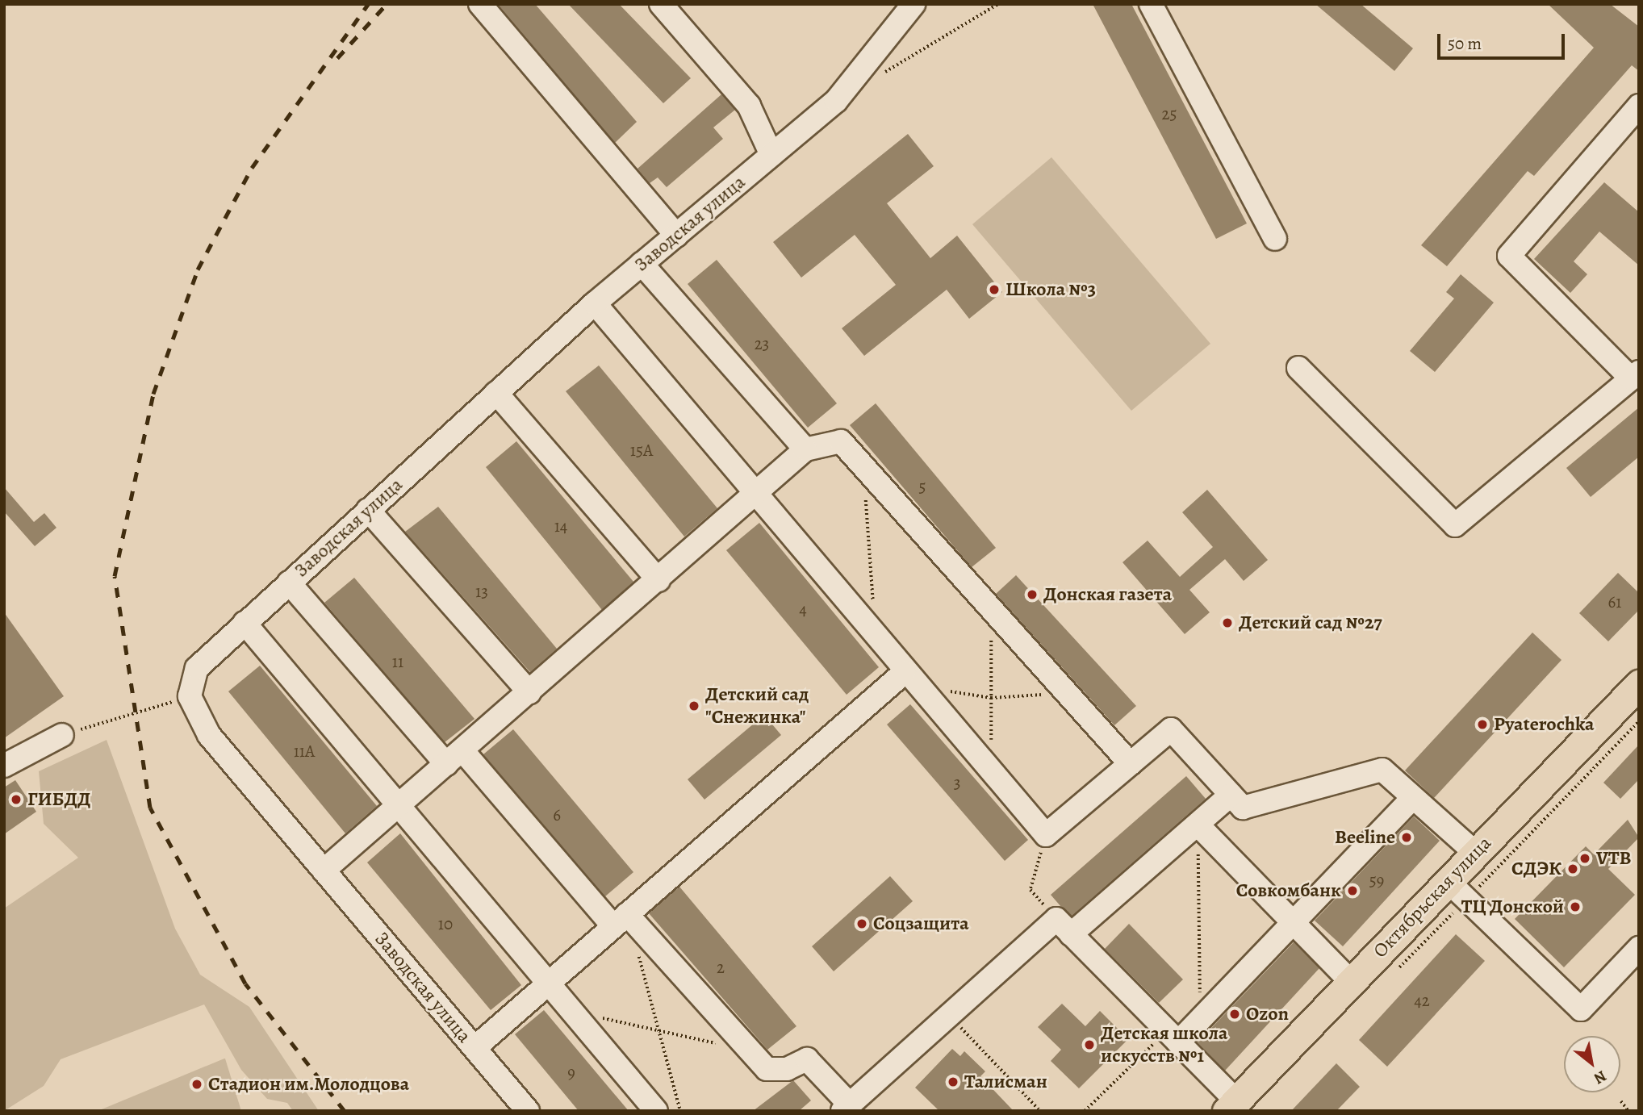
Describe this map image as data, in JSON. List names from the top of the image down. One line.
{"streets":{"main road":["Октябрьская улица"],"street":["Заводская улица"]},"places":["Школа №3","Донская газета","Детский сад №27","Детский сад \"Снежинка\"","Pyaterochka","ГИБДД","Beeline","VTB","СДЭК","Совкомбанк","ТЦ Донской","Соцзащита","Ozon","Детская школа искусств №1","Талисман","Стадион им.Молодцова"],"house_numbers":["25","23","15А","5","14","13","61","4","11","11А","3","6","59","10","2","42","9"],"scale_bar":"50 m","north":"bottom right"}
